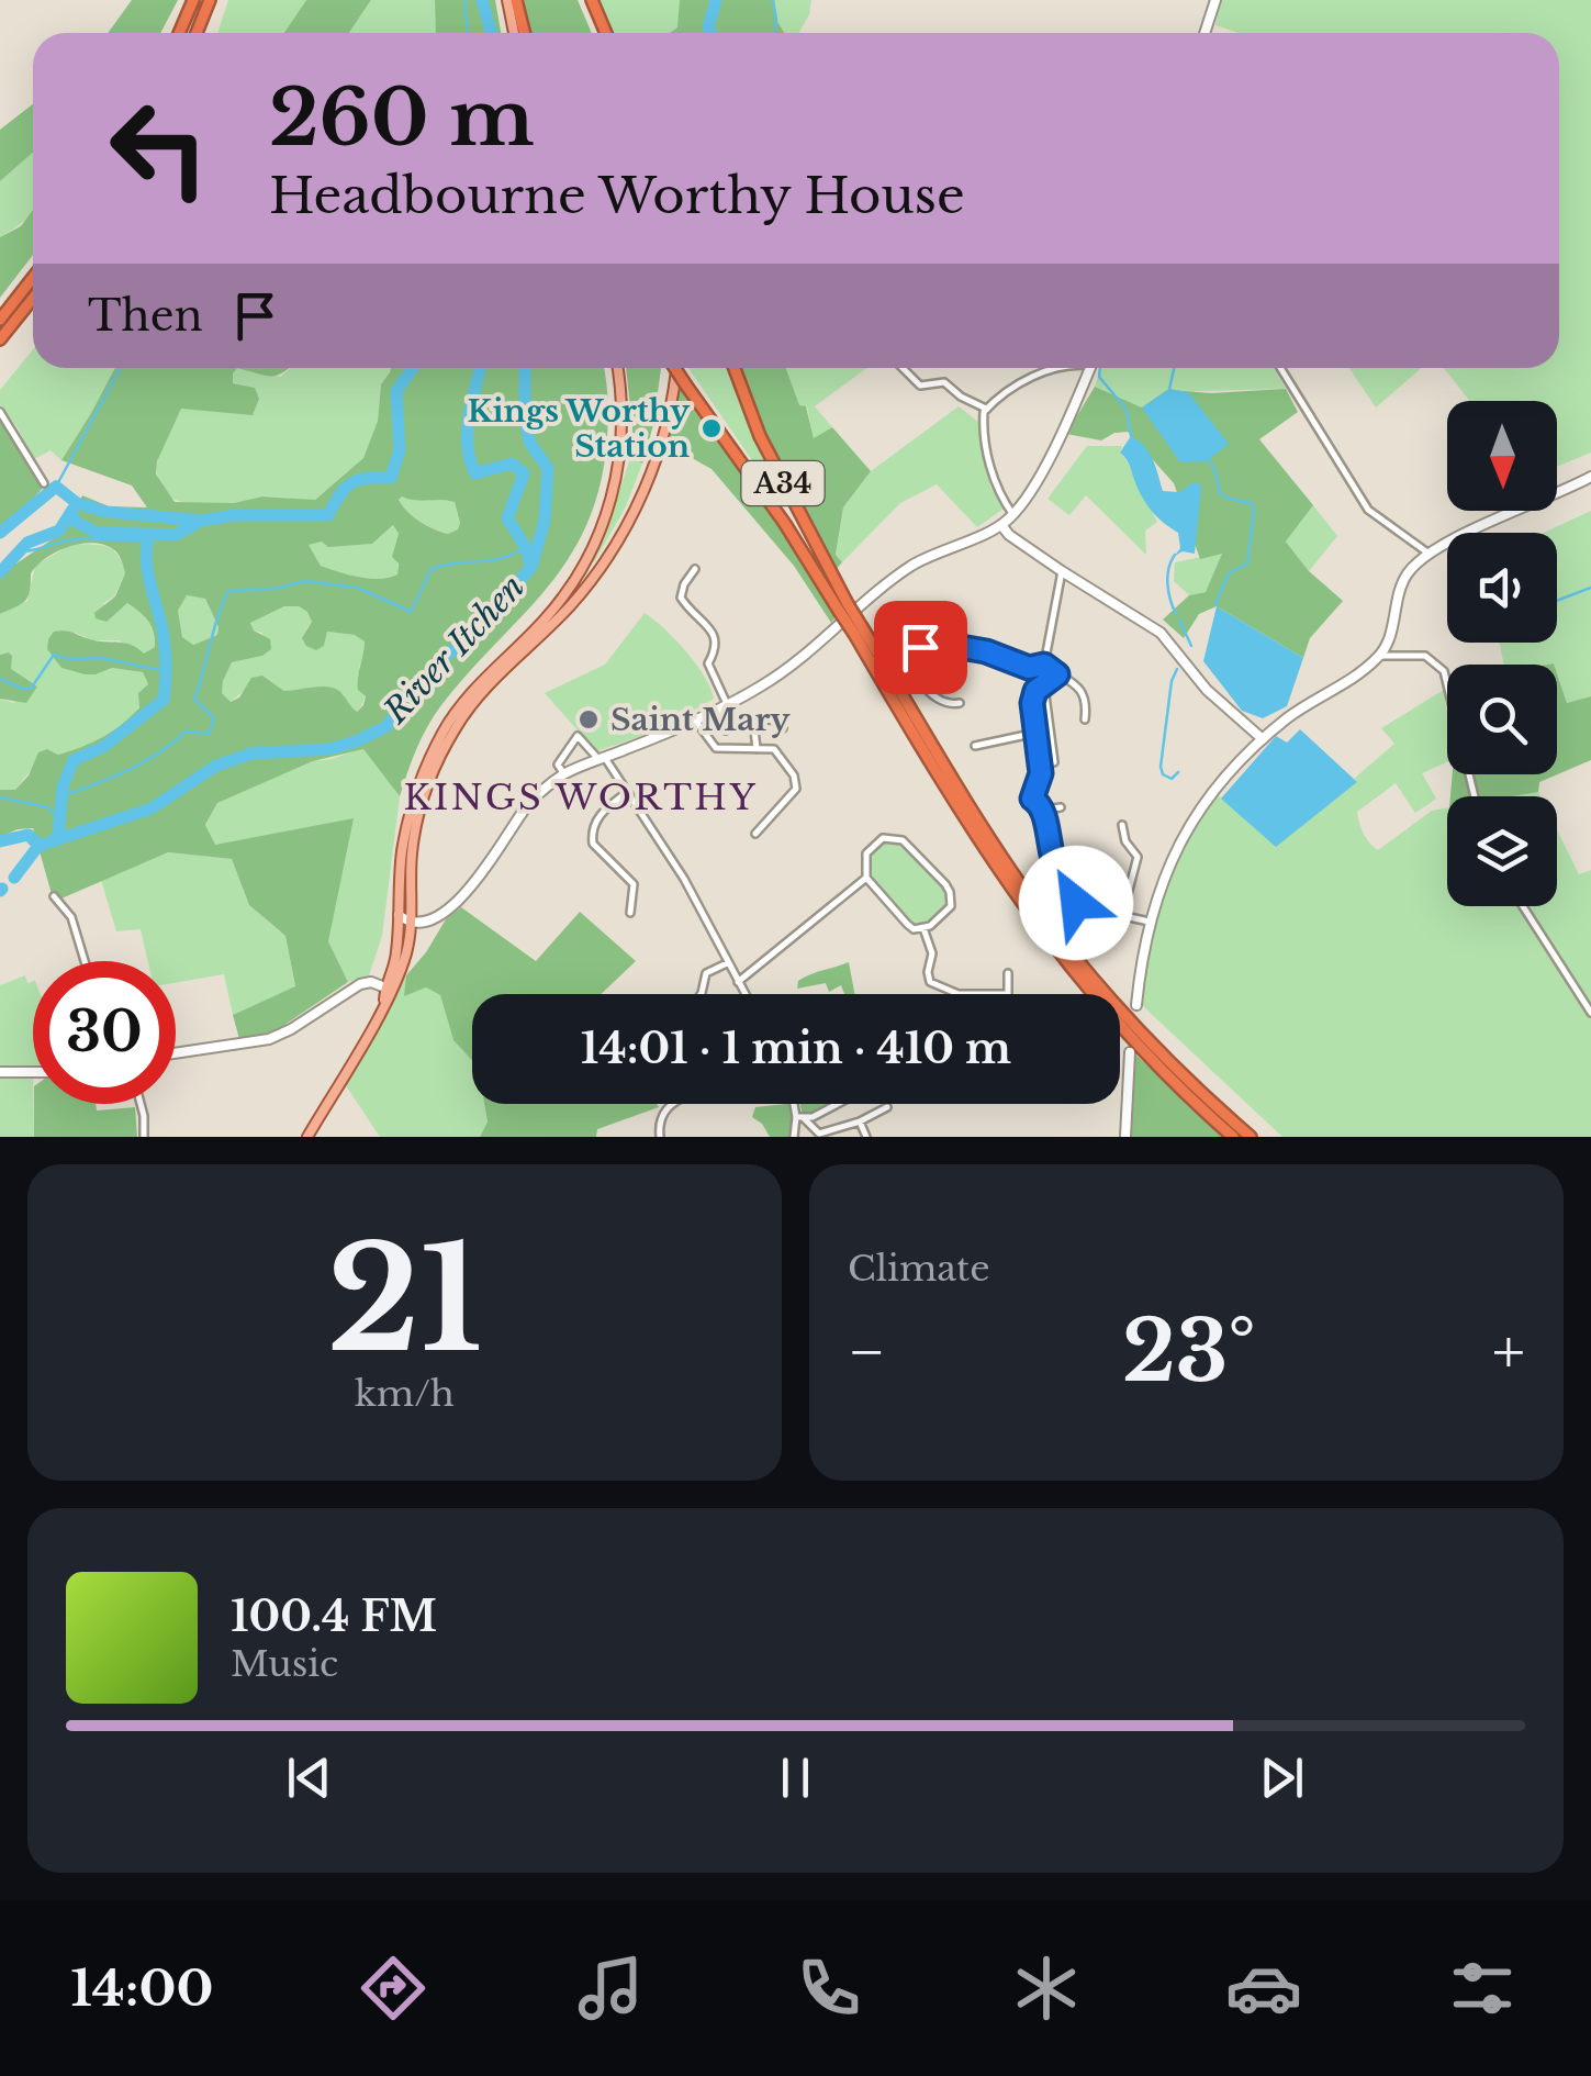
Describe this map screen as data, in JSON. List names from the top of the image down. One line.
{"streets":{"highway":["A34"]},"districts":["KINGS WORTHY"],"water":["River Itchen"],"places":["Kings Worthy Station","Saint Mary"],"north":"bottom","page":{"turn":["260 m","Headbourne Worthy House"],"then":"Then","limit":"30","trip":"14:01 · 1 min · 410 m","tile":[["21","km/h"],"Climate"],"heat":["−","23°","+"],"song":["100.4 FM","Music"],"tabs":"14:00"}}
